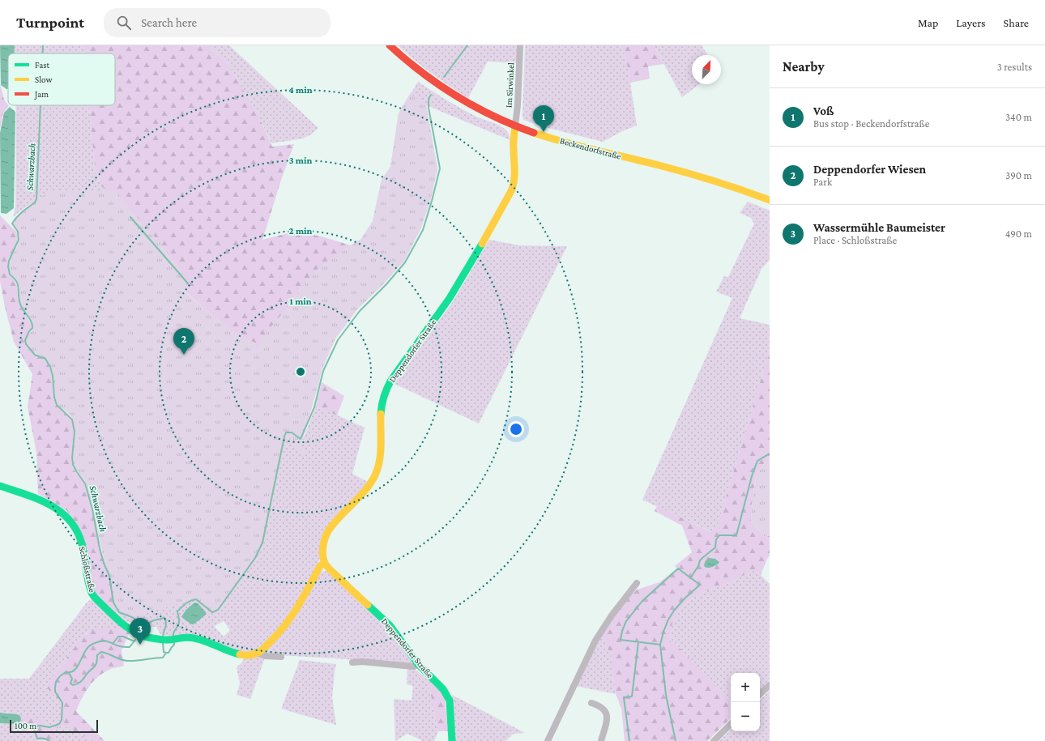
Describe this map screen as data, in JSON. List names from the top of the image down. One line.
{"streets":{"street":["Im Sirwinkel","Beckendorfstraße","Deppendorfer Straße","Schloßstraße"]},"crossings":[["Im Sirwinkel","Beckendorfstraße"],["Im Sirwinkel","Deppendorfer Straße"],["Beckendorfstraße","Deppendorfer Straße"]],"water":["Schwarzbach"],"legend":["Fast","Slow","Jam"],"scale_bar":"100 m","north":"top right","page":{"header":"Turnpoint","search":"Search here","nav":["Map","Layers","Share"],"heading":["Nearby","3 results"],"list":[{"mark":"1","name":"Voß","note":"Bus stop · Beckendorfstraße","value":"340 m"},{"mark":"2","name":"Deppendorfer Wiesen","note":"Park","value":"390 m"},{"mark":"3","name":"Wassermühle Baumeister","note":"Place · Schloßstraße","value":"490 m"}],"pins":["1","2","3"],"map_buttons":["+","−"],"scale":"100 m"},"rings":["4 min","3 min","2 min","1 min"]}
